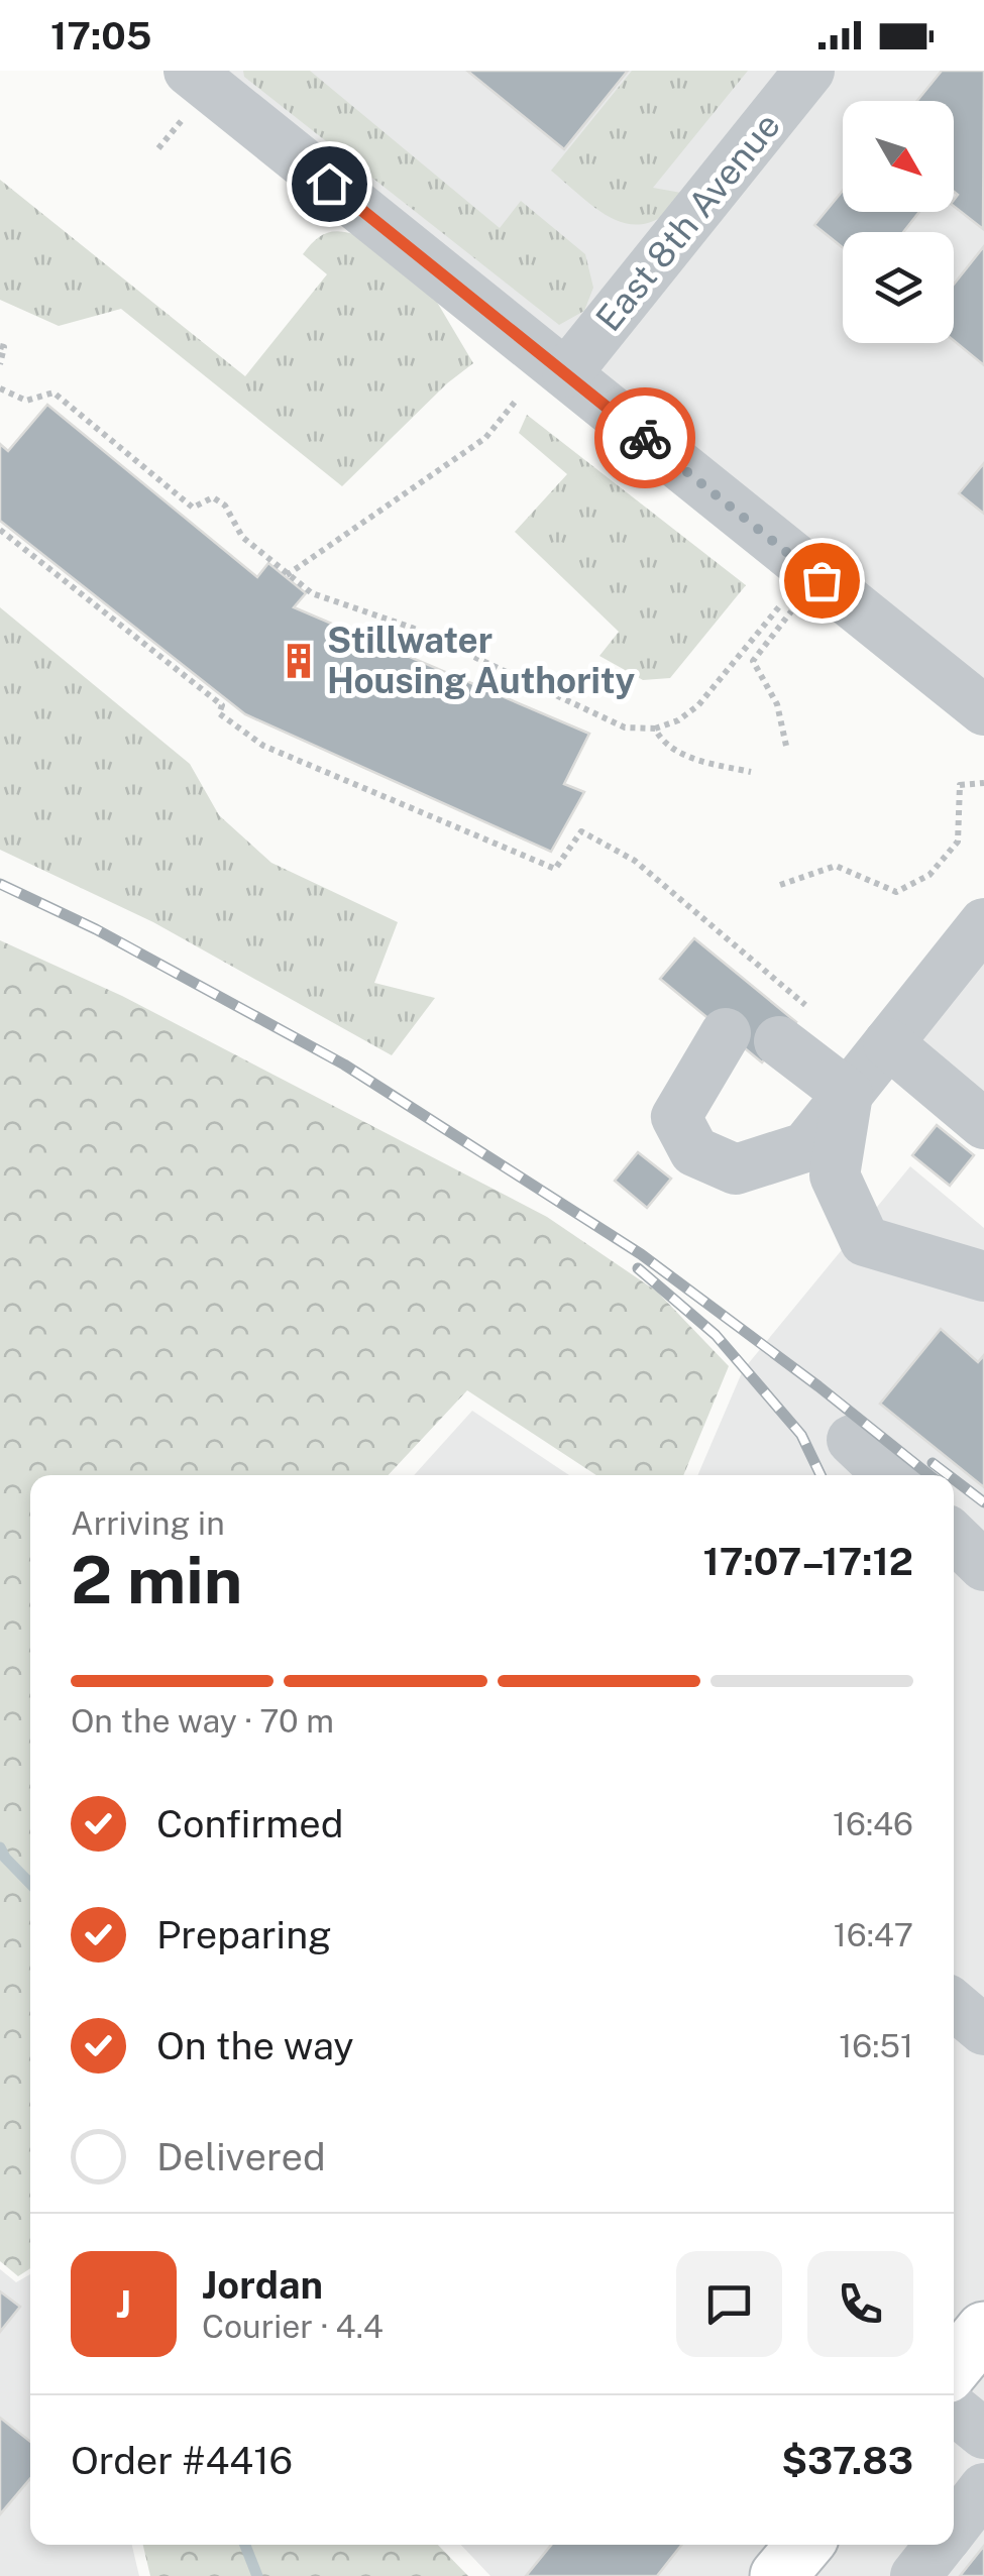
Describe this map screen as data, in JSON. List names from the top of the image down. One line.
{"streets":{"street":["East 8th Avenue"]},"places":{"building":["Stillwater Housing Authority"]},"north":"bottom right","page":{"status":"17:05","heading":["2 min","Arriving in","17:07–17:12"],"panel":["Jordan","Courier · 4.4","Order #4416","$37.83"],"bar":"On the way · 70 m","list":[["Confirmed","16:46"],["Preparing","16:47"],["On the way","16:51"],"Delivered"],"round":"J"}}
